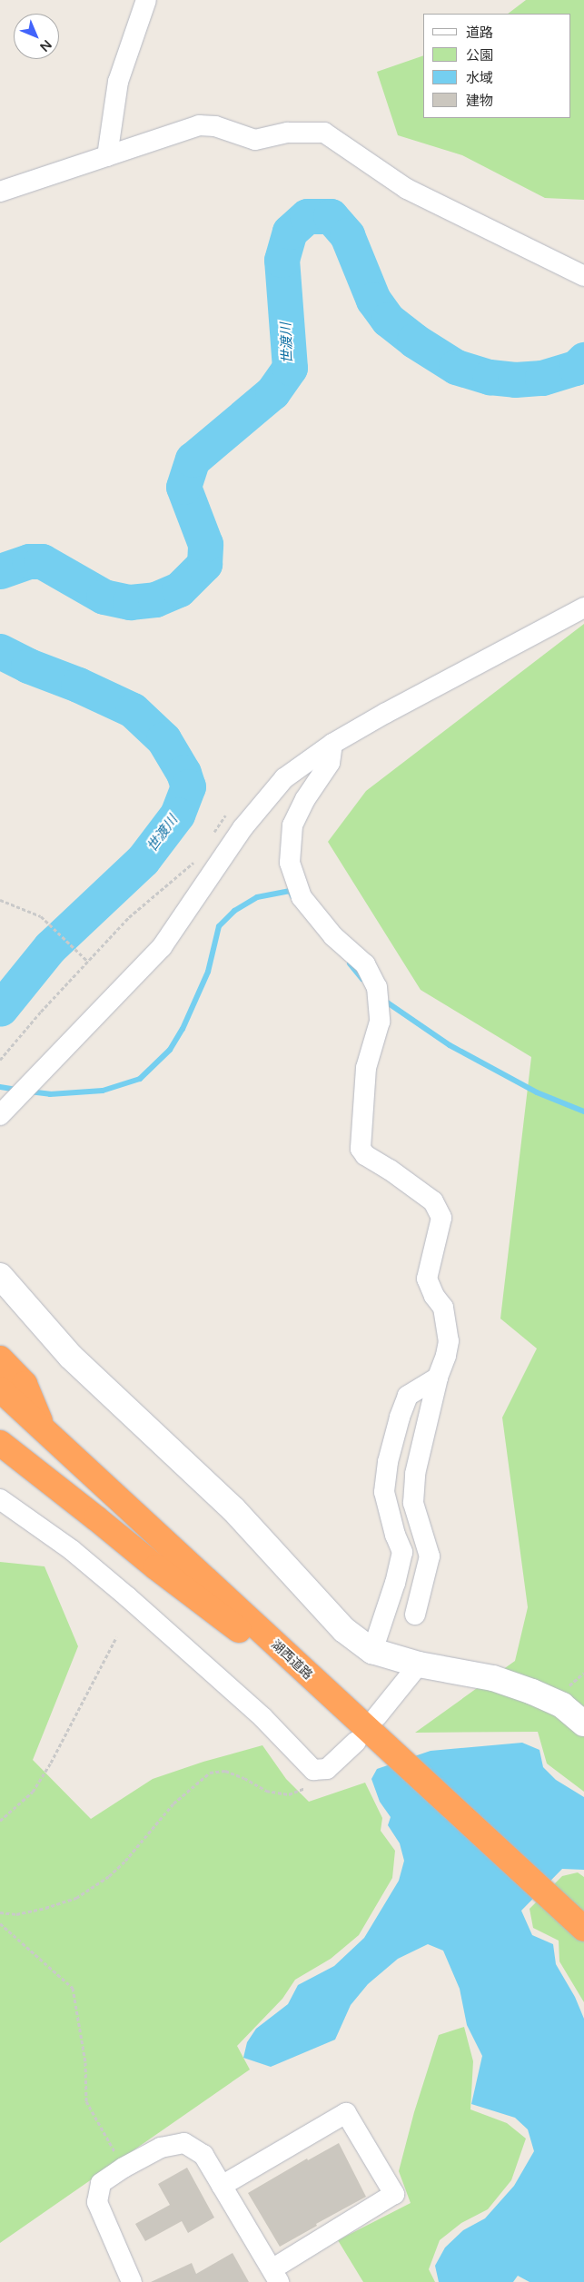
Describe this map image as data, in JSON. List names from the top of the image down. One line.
{"streets":{"highway":["湖西道路"]},"water":["世渡川"],"legend":["道路","公園","水域","建物"],"north":"bottom right"}
